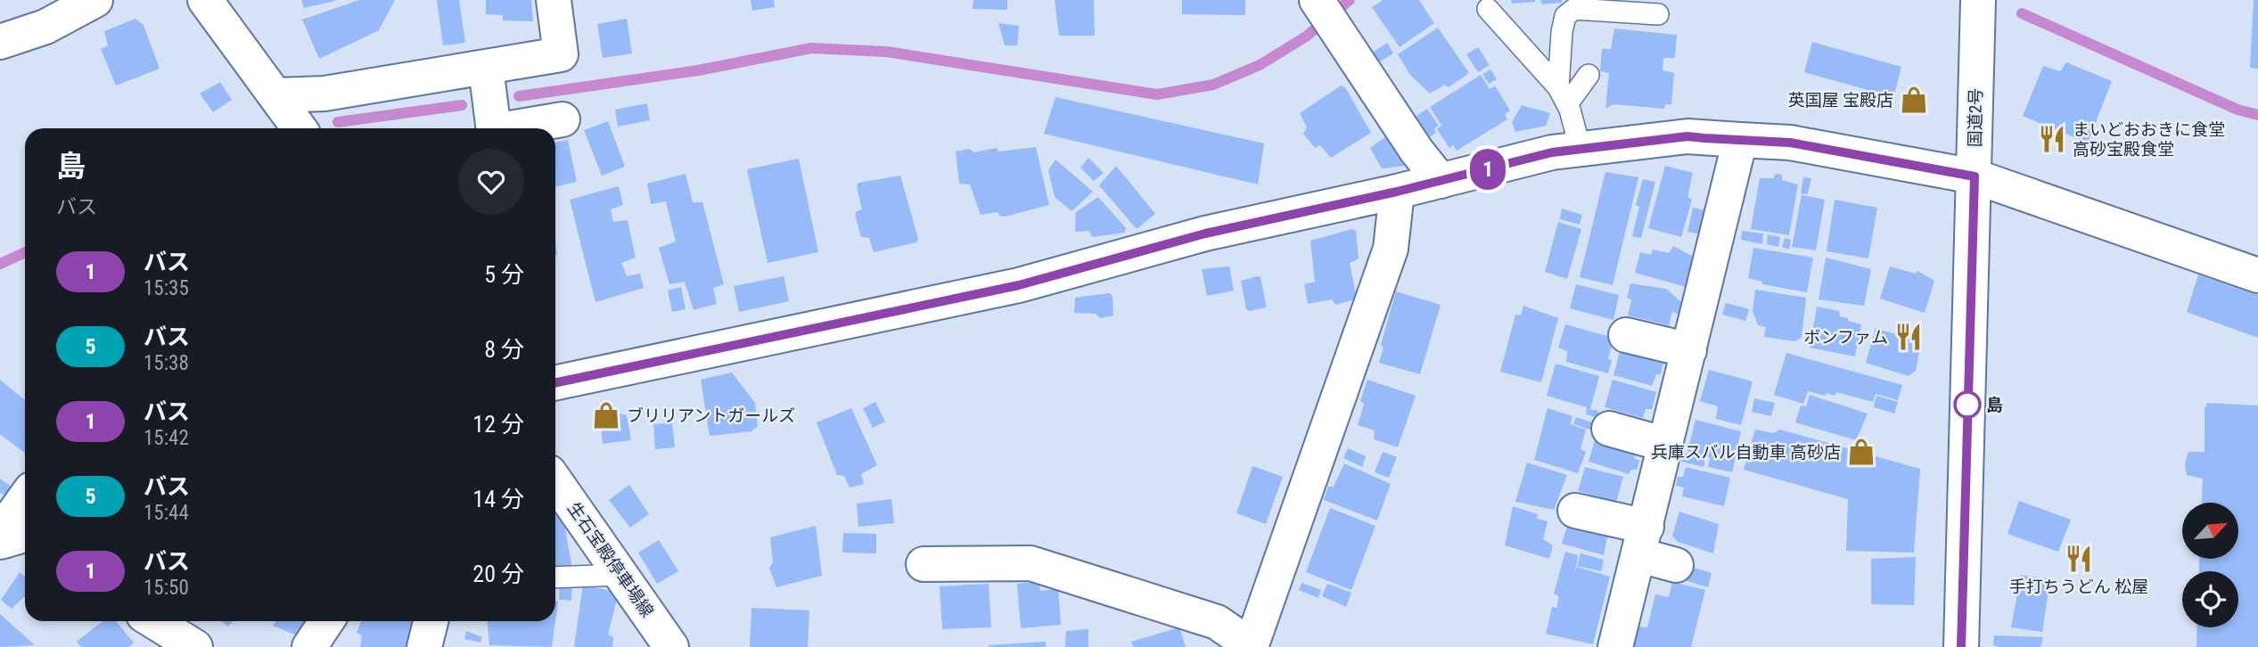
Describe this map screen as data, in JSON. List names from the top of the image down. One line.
{"streets":{"main road":["国道2号","生石宝殿停車場線"]},"places":{"shop":["英国屋 宝殿店","ブリリアントガールズ","兵庫スバル自動車 高砂店"],"restaurant":["まいどおおきに食堂 高砂宝殿食堂","ボンファム","手打ちうどん 松屋"],"other":["島"]},"lines":["bus line 1"],"north":"top right","page":{"on_map":"1","heading":["島","バス"],"list":[{"mark":"1","name":"バス","note":"15:35","value":"5 分"},{"mark":"5","name":"バス","note":"15:38","value":"8 分"},{"mark":"1","name":"バス","note":"15:42","value":"12 分"},{"mark":"5","name":"バス","note":"15:44","value":"14 分"},{"mark":"1","name":"バス","note":"15:50","value":"20 分"}]}}
